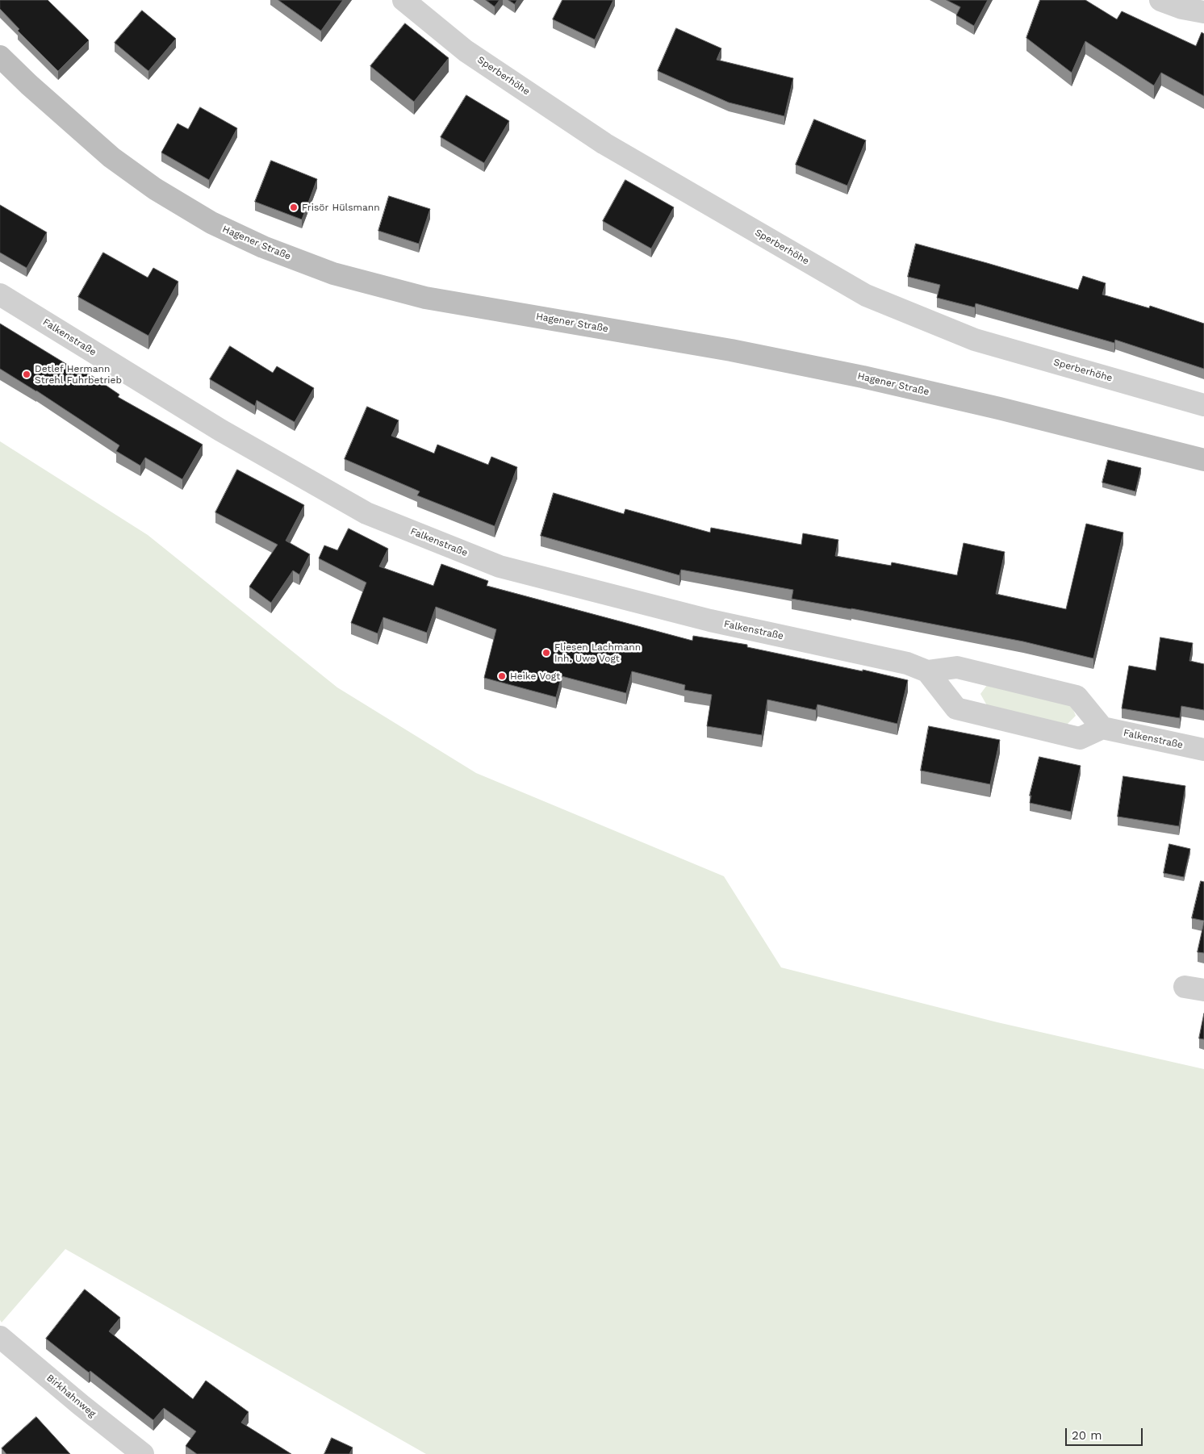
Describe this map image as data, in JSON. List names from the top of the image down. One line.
{"streets":{"main road":["Hagener Straße"],"street":["Sperberhöhe","Falkenstraße","Birkhahnweg"]},"places":["Frisör Hülsmann","Detlef Hermann Strehl Fuhrbetrieb","Fliesen Lachmann Inh. Uwe Vogt","Heike Vogt"],"scale_bar":"20 m"}
